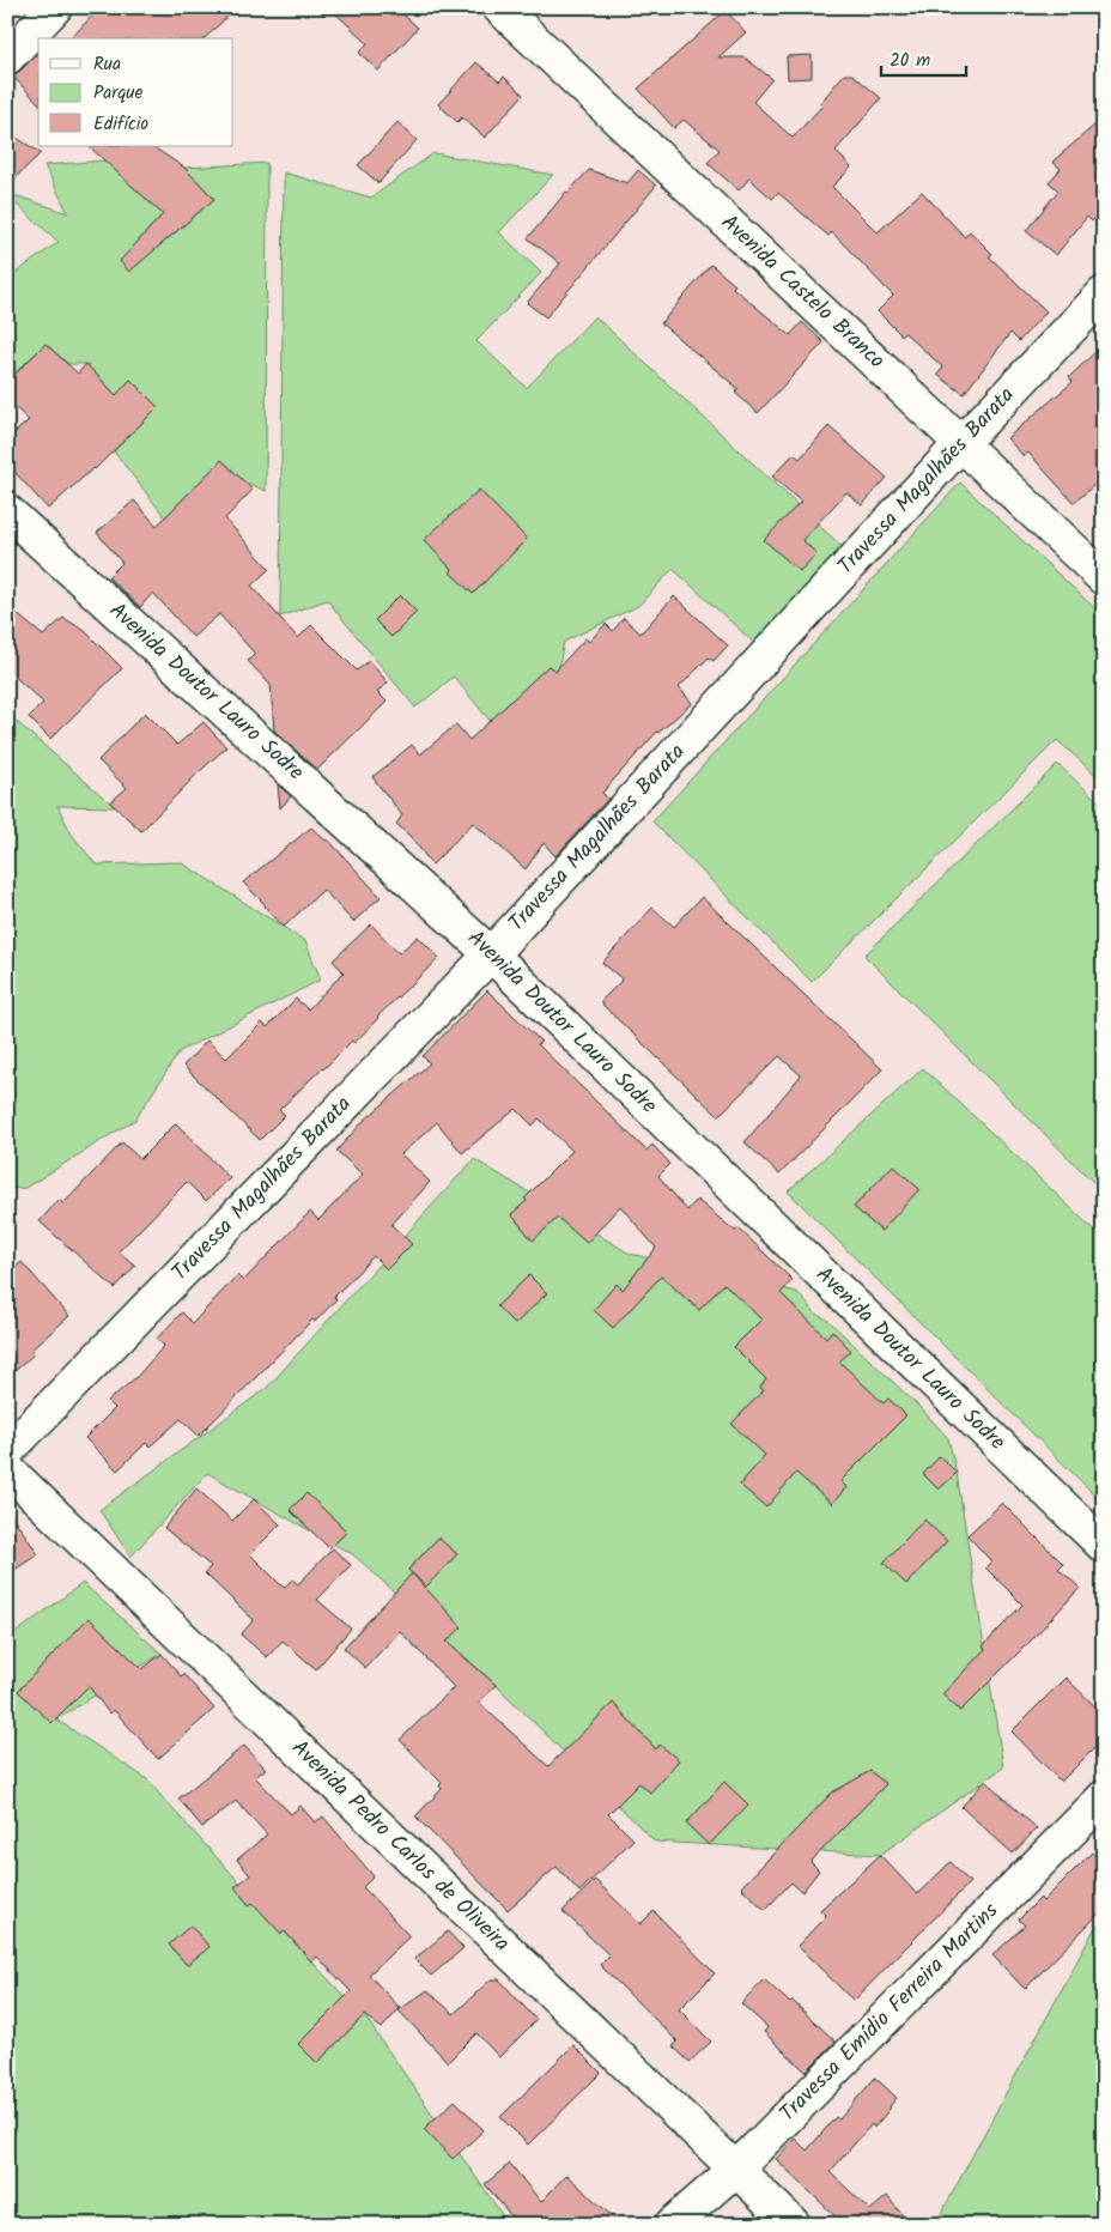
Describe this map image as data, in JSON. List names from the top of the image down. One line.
{"streets":{"street":["Avenida Castelo Branco","Travessa Magalhães Barata","Avenida Doutor Lauro Sodre","Avenida Pedro Carlos de Oliveira","Travessa Emídio Ferreira Martins"]},"crossings":[["Avenida Castelo Branco","Travessa Magalhães Barata"],["Travessa Magalhães Barata","Avenida Doutor Lauro Sodre"],["Avenida Pedro Carlos de Oliveira","Travessa Emídio Ferreira Martins"]],"legend":["Rua","Parque","Edifício"],"scale_bar":"20 m"}
